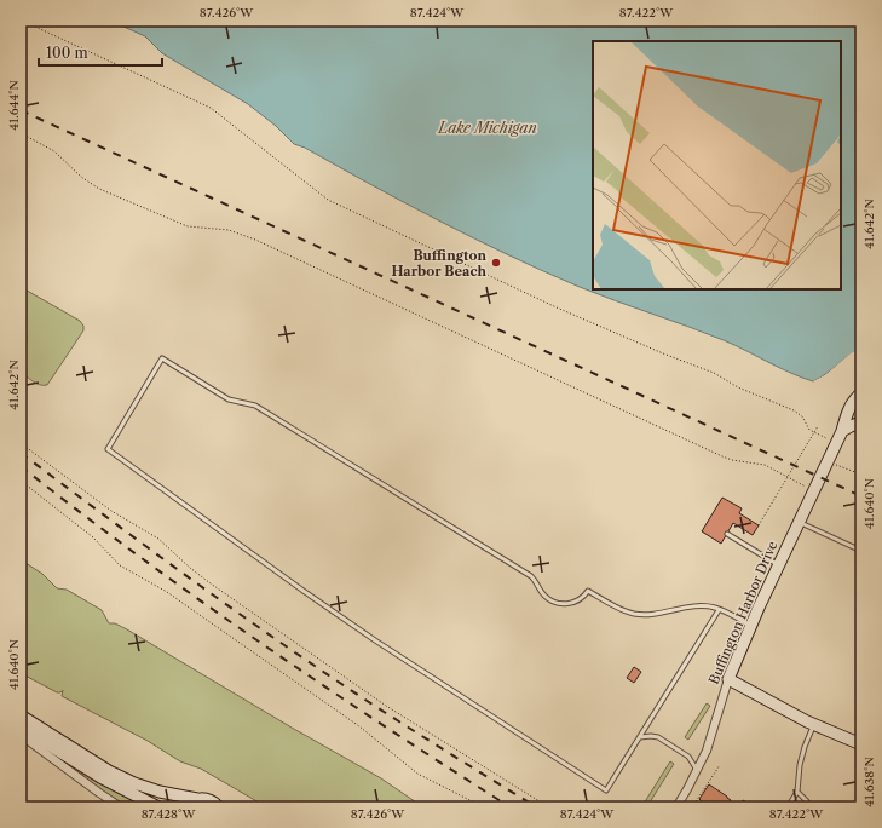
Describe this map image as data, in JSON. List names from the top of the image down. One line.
{"streets":{"street":["Buffington Harbor Drive"]},"water":["Lake Michigan"],"places":["Buffington Harbor Beach"],"scale_bar":"100 m","coordinates":["87.426°W","87.424°W","87.422°W","41.644°N","41.642°N","41.640°N","41.638°N","87.428°W"]}
